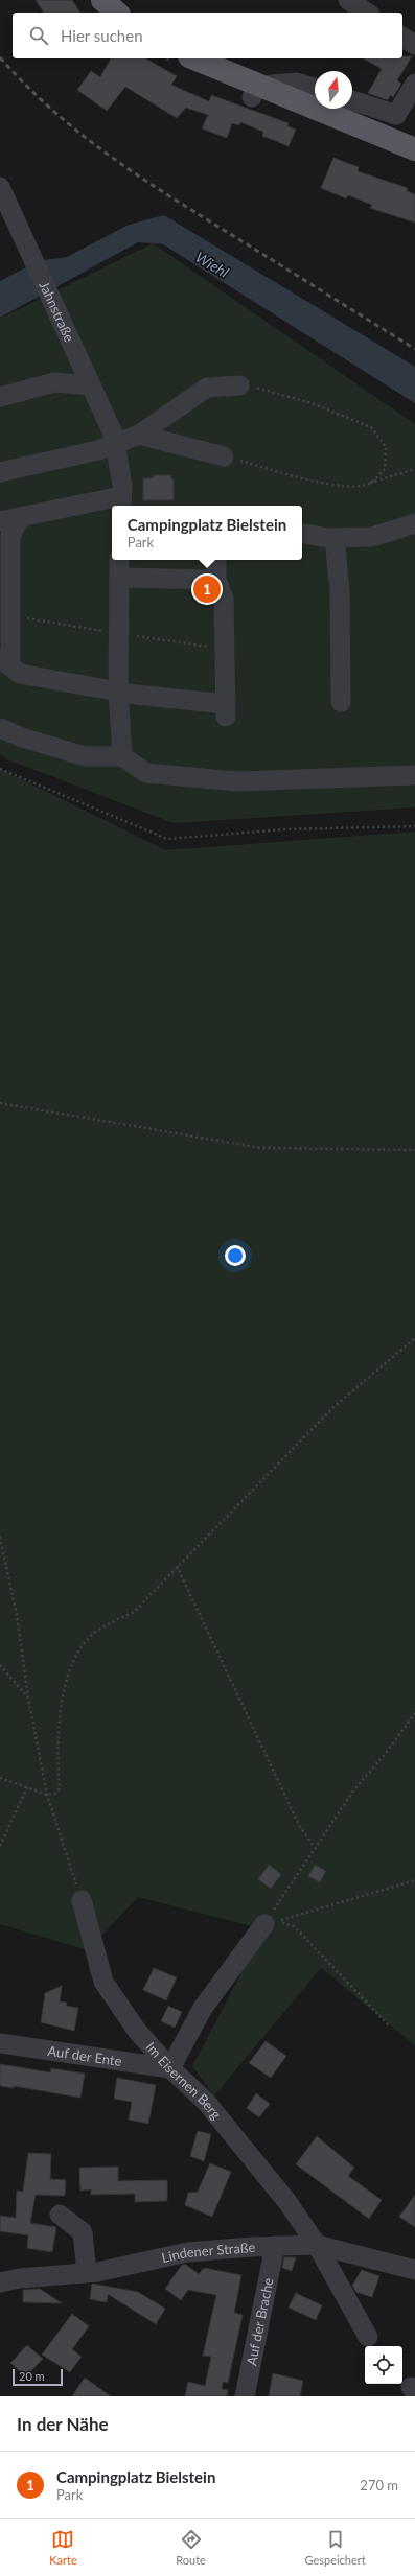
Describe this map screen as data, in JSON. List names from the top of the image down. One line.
{"streets":{"street":["Jahnstraße","Auf der Ente","Im Eisernen Berg","Lindener Straße","Auf der Brache"]},"crossings":[["Auf der Ente","Im Eisernen Berg"],["Im Eisernen Berg","Lindener Straße"],["Lindener Straße","Auf der Brache"]],"water":["Wiehl"],"scale_bar":"20 m","north":"top","page":{"search":"Hier suchen","popup":["Campingplatz Bielstein","Park"],"pins":"1","scale":"20 m","heading":"In der Nähe","list":[{"mark":"1","name":"Campingplatz Bielstein","note":"Park","value":"270 m"}],"nav":["Karte","Route","Gespeichert"]}}
